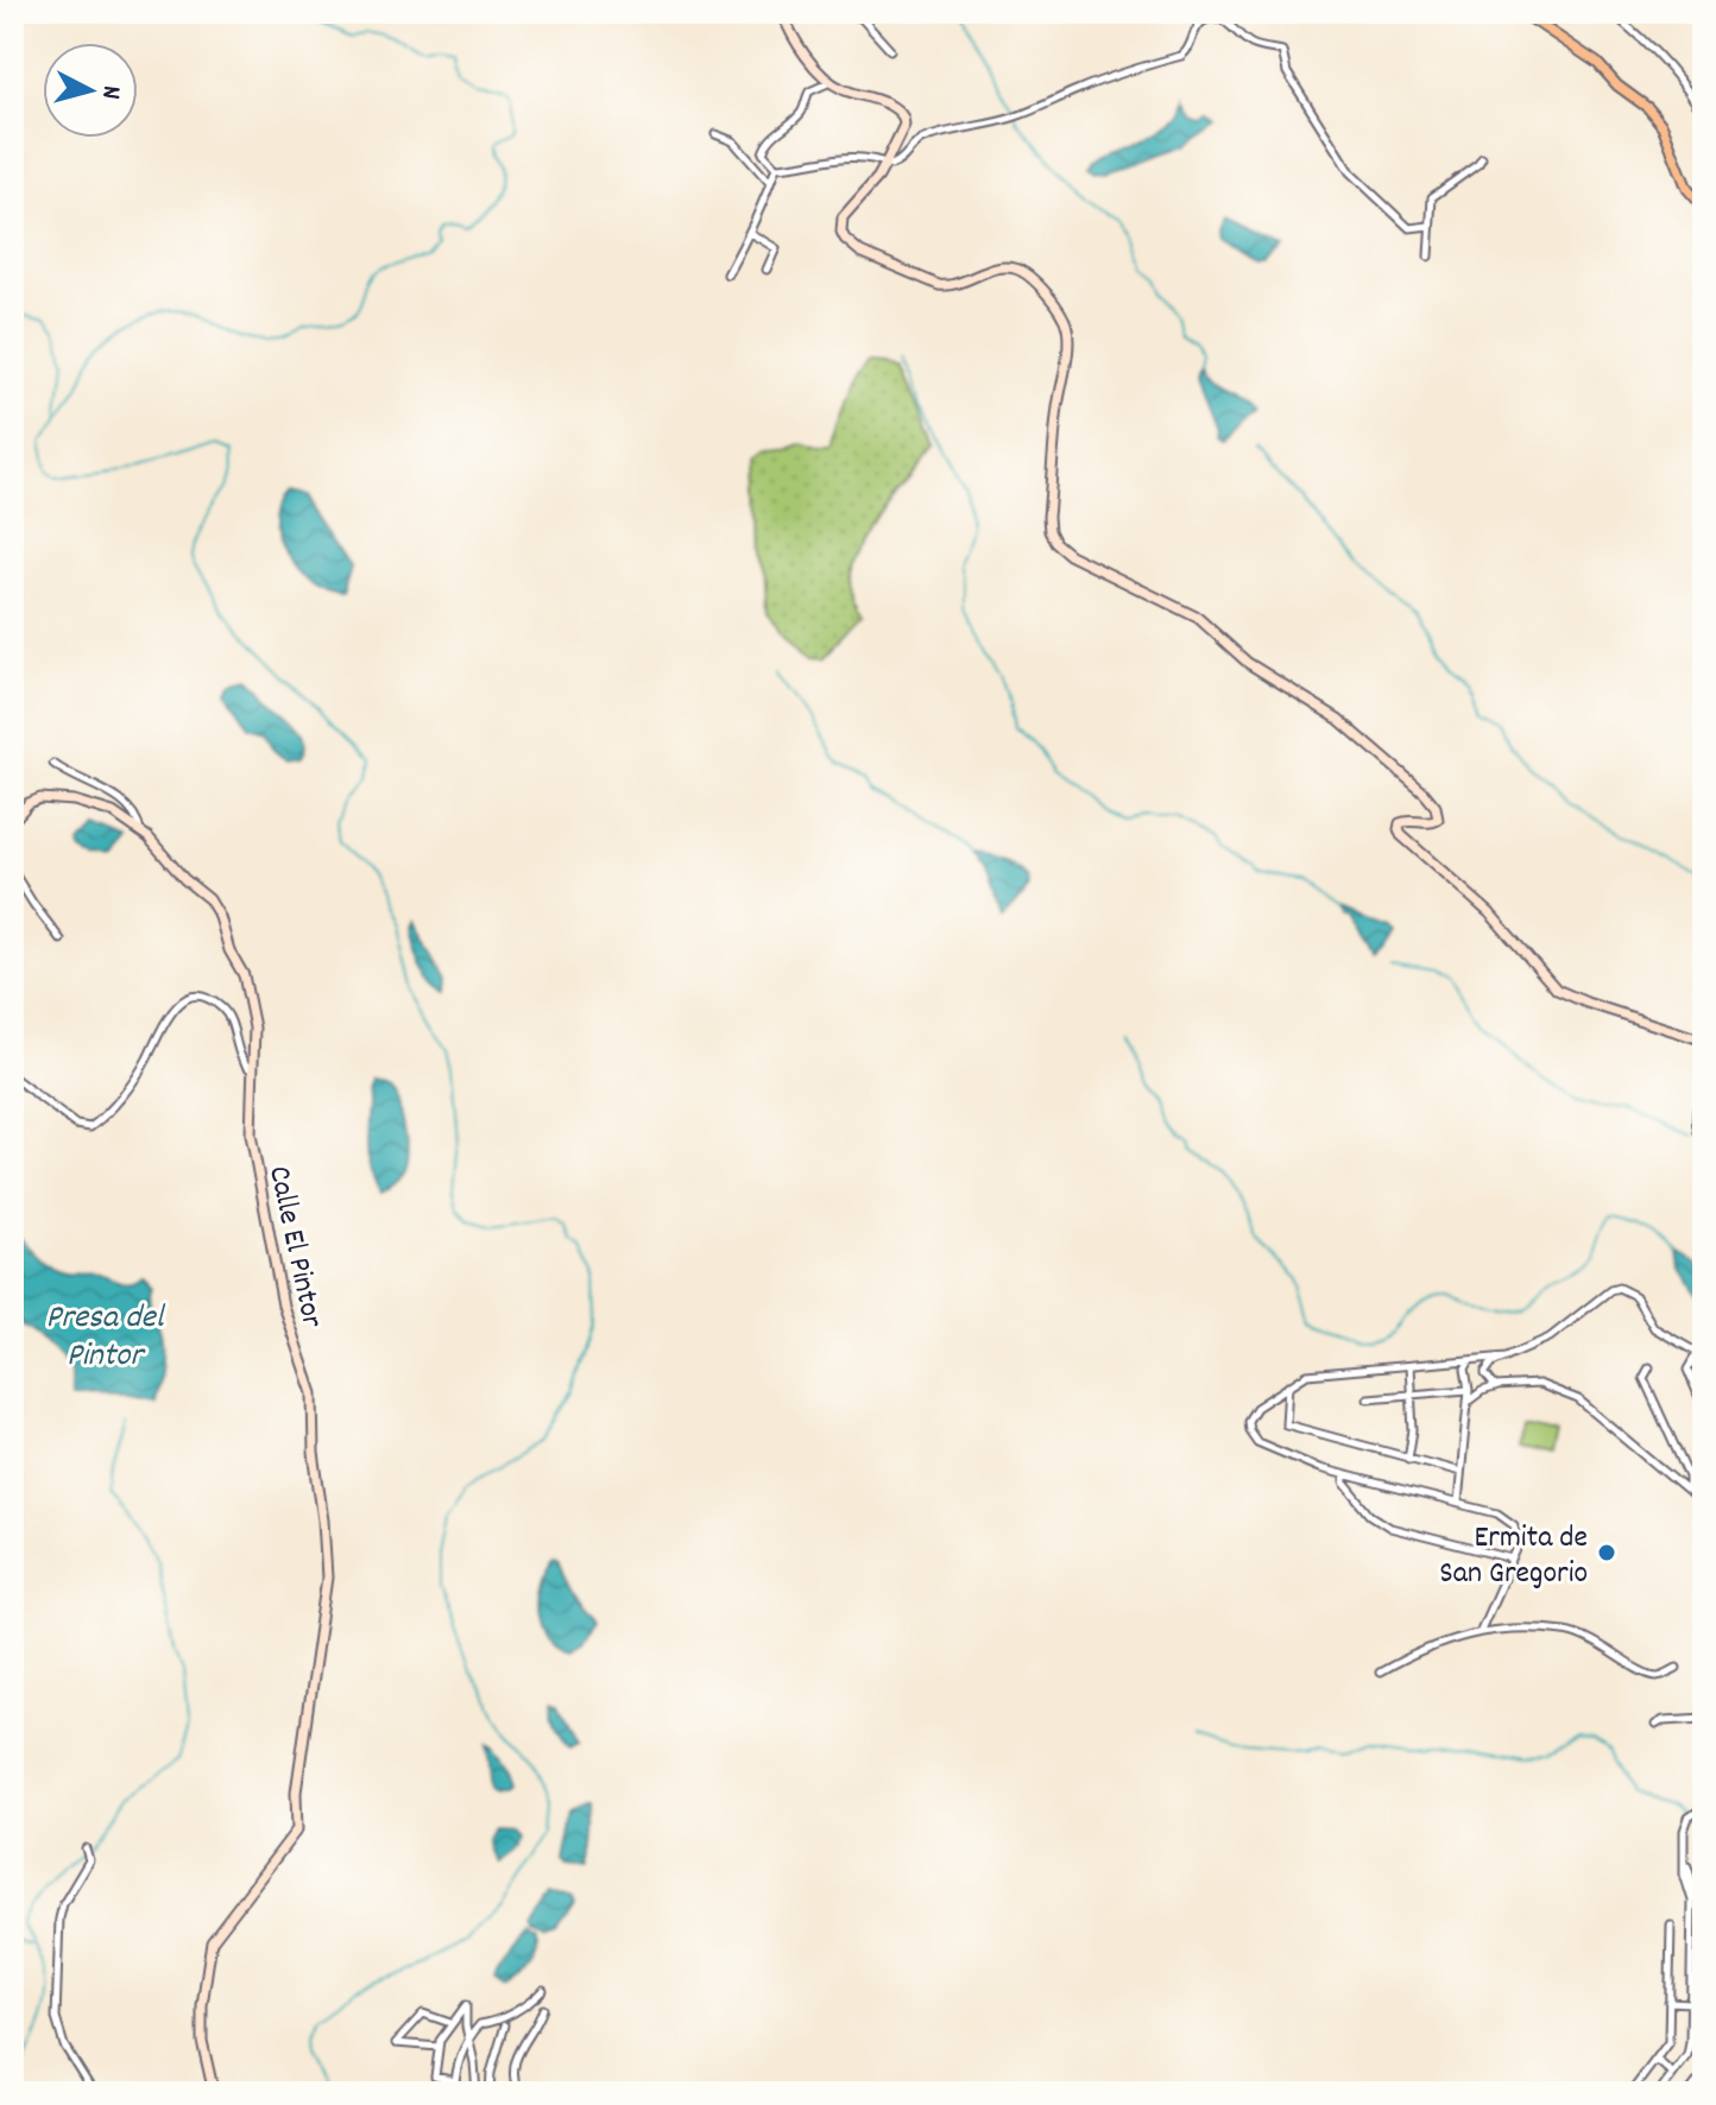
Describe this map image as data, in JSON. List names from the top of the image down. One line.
{"streets":{"street":["Calle El Pintor"]},"water":["Presa del Pintor"],"places":["Ermita de San Gregorio"],"north":"right"}
